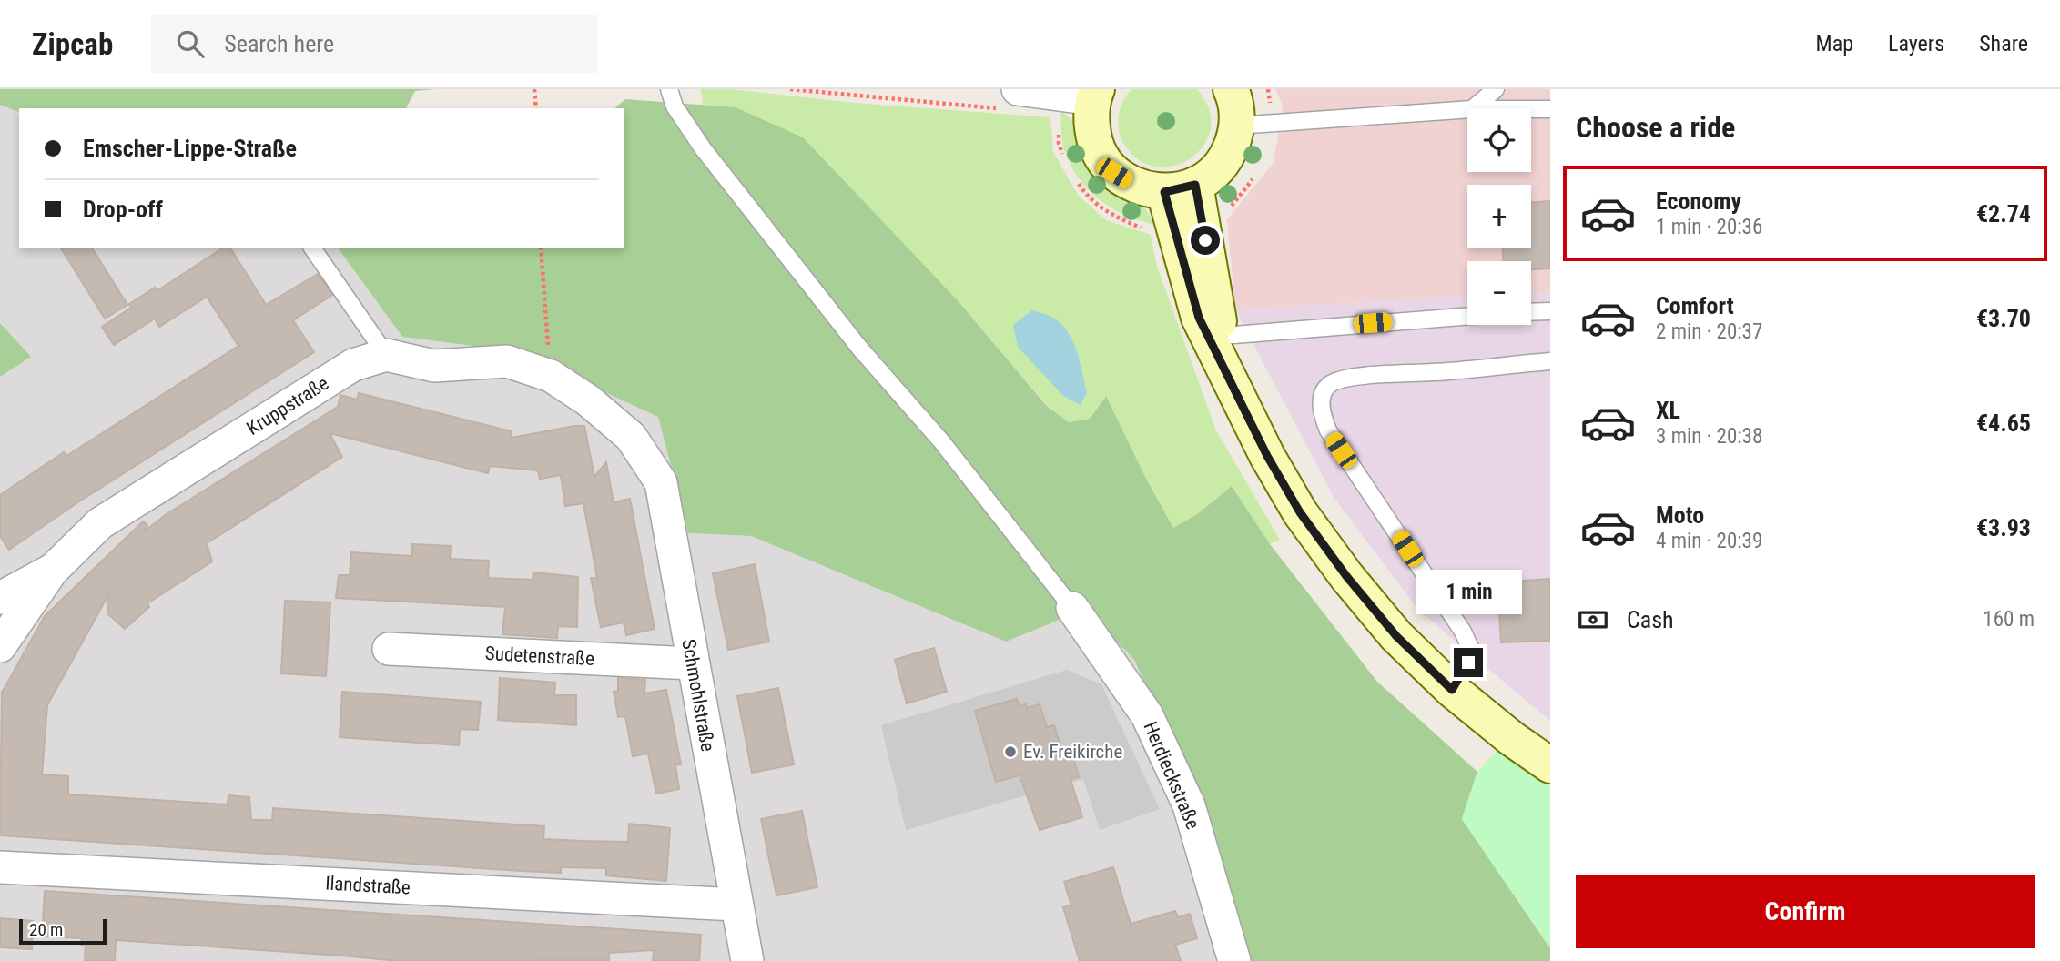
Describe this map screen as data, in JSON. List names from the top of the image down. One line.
{"streets":{"street":["Kruppstraße","Sudetenstraße","Schmohlstraße","Herdieckstraße","Ilandstraße"]},"crossings":[["Kruppstraße","Schmohlstraße"],["Sudetenstraße","Schmohlstraße"],["Schmohlstraße","Ilandstraße"]],"places":["Ev. Freikirche"],"scale_bar":"20 m","page":{"header":"Zipcab","search":"Search here","nav":["Map","Layers","Share"],"heading":"Choose a ride","map_buttons":["+","−"],"banner":["Emscher-Lippe-Straße","Drop-off"],"list":[{"name":"Economy","note":"1 min · 20:36","value":"€2.74"},{"name":"Comfort","note":"2 min · 20:37","value":"€3.70"},{"name":"XL","note":"3 min · 20:38","value":"€4.65"},{"name":"Moto","note":"4 min · 20:39","value":"€3.93"}],"bubble":"1 min","pay":["Cash","160 m"],"buttons":"Confirm","scale":"20 m"}}
